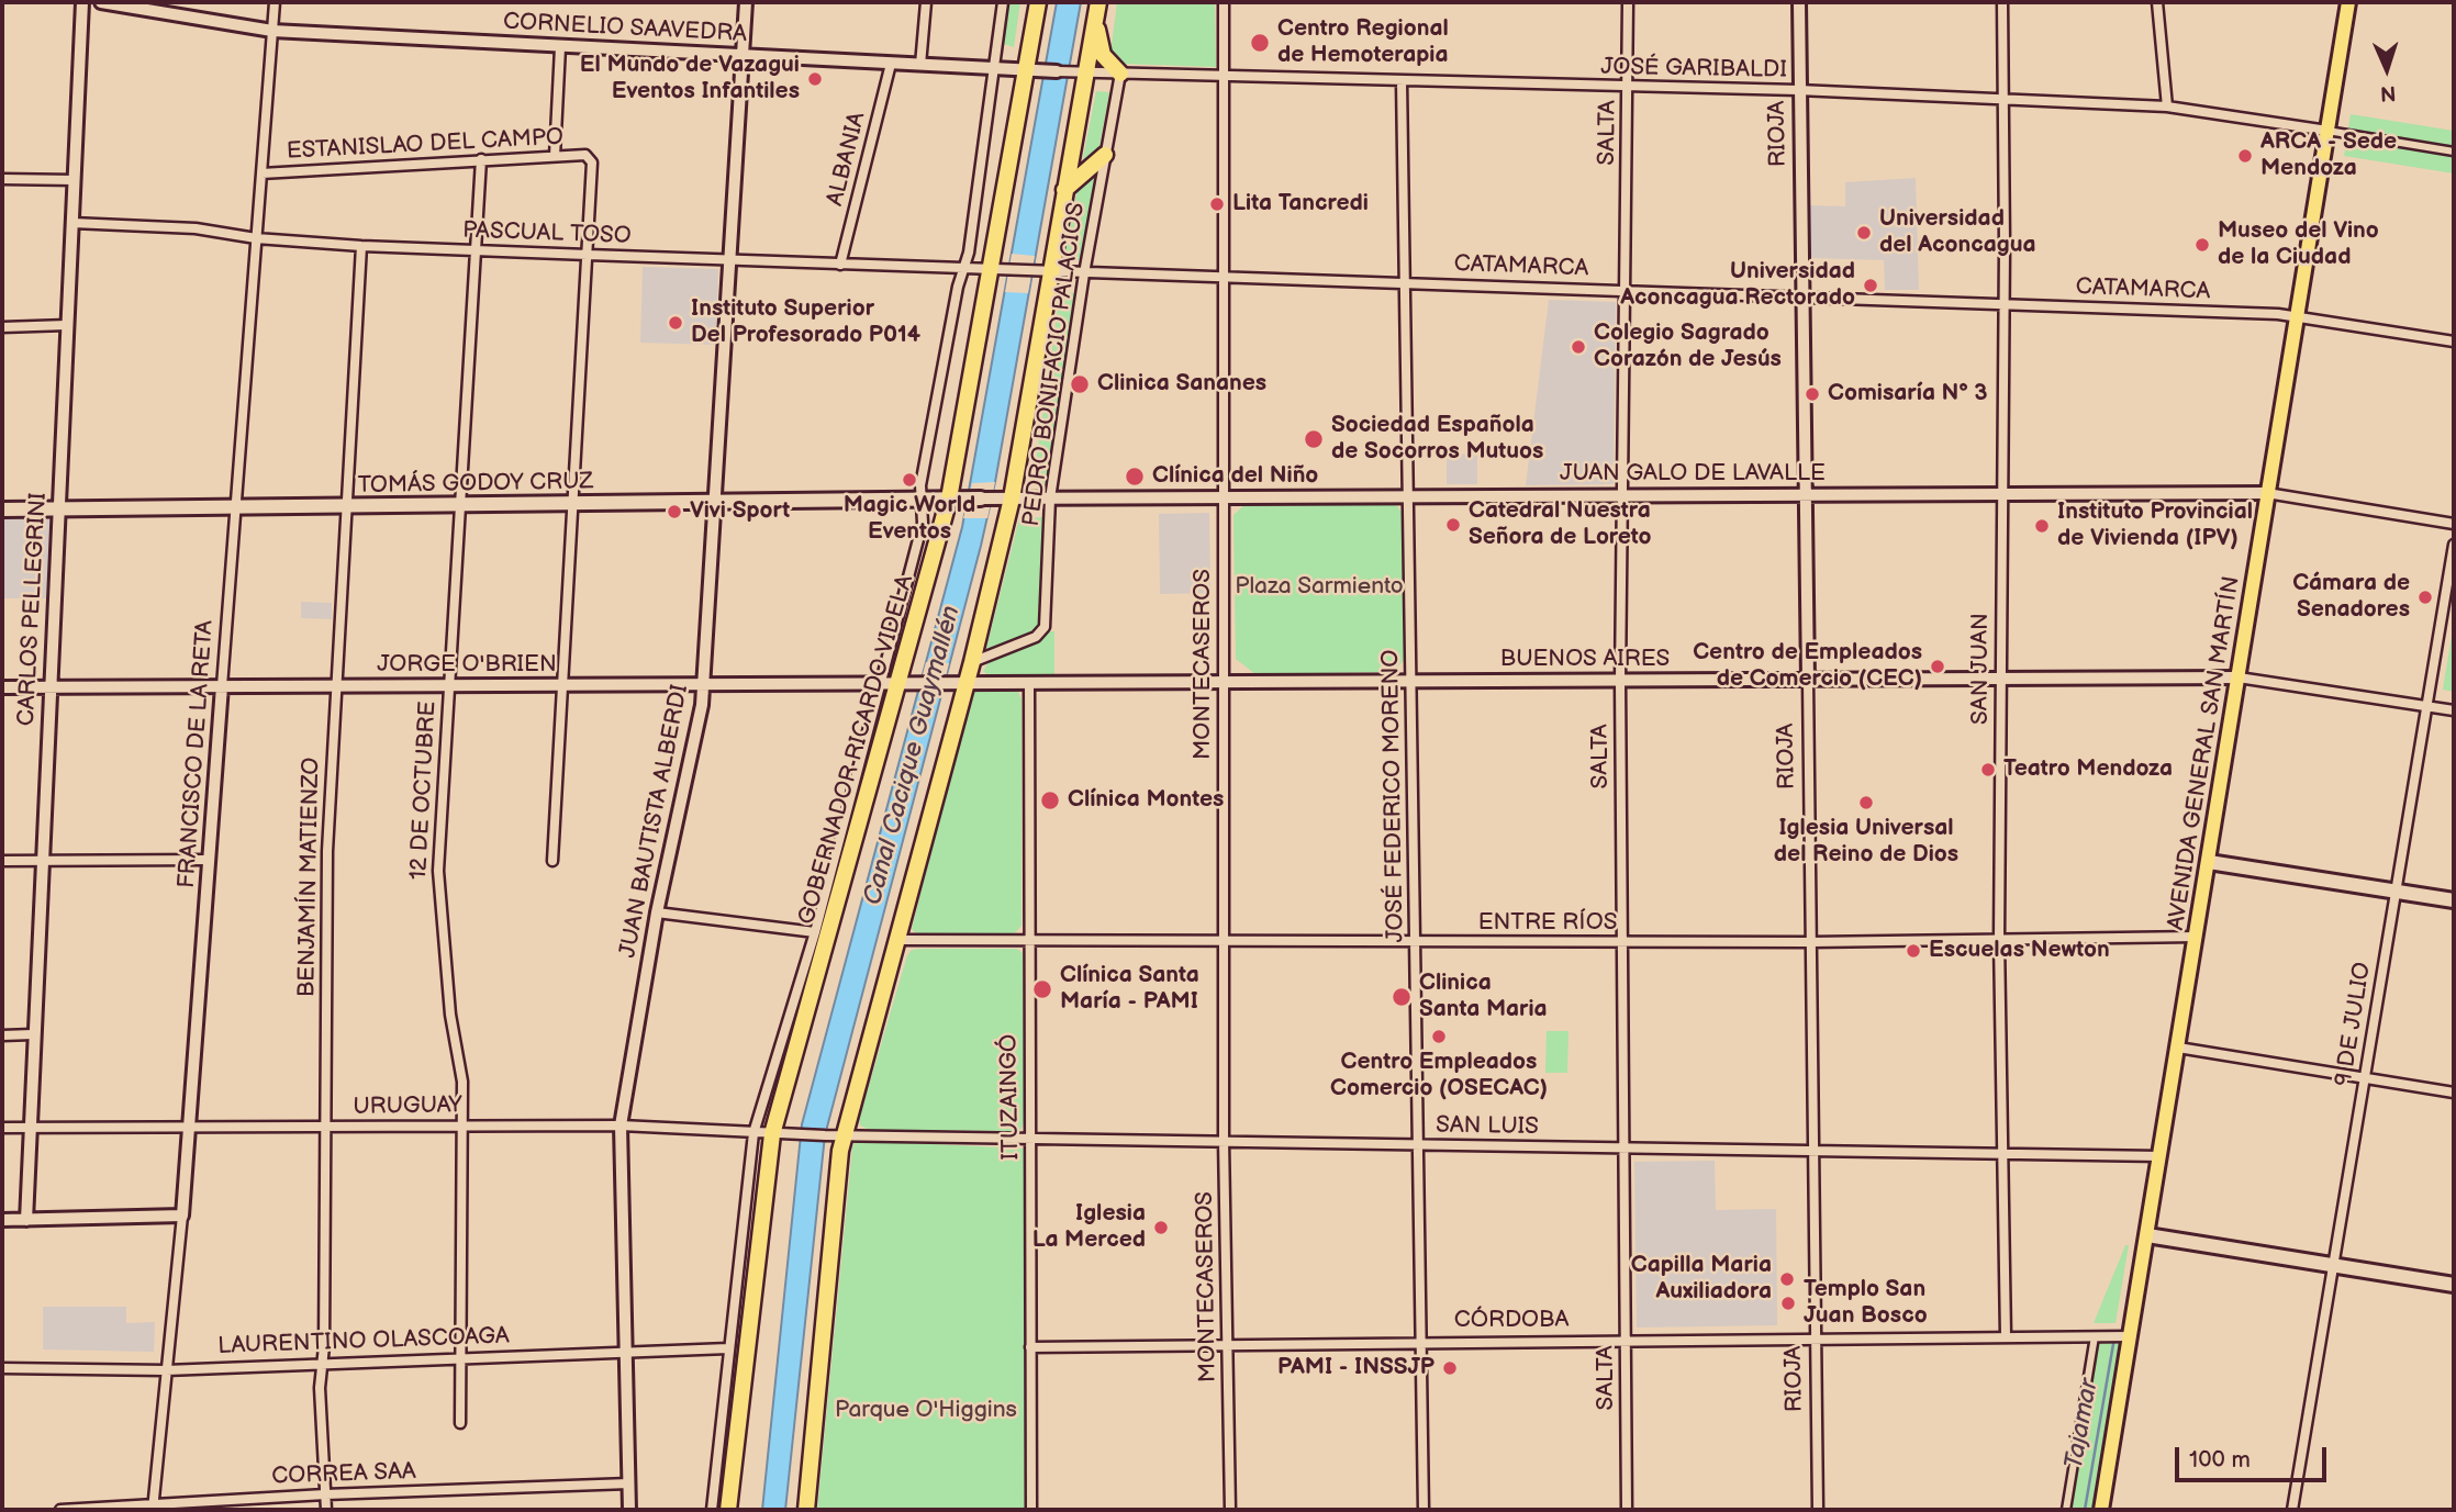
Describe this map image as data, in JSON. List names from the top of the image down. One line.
{"streets":{"highway":["GOBERNADOR RICARDO VIDELA"],"main road":["TOMÁS GODOY CRUZ","AVENIDA GENERAL SAN MARTÍN"],"street":["CORNELIO SAAVEDRA","JOSÉ GARIBALDI","SALTA","RIOJA","ESTANISLAO DEL CAMPO","ALBANIA","PASCUAL TOSO","CATAMARCA","PEDRO BONIFACIO PALACIOS","JUAN GALO DE LAVALLE","CARLOS PELLEGRINI","BUENOS AIRES","MONTECASEROS","JORGE O'BRIEN","SAN JUAN","FRANCISCO DE LA RETA","12 DE OCTUBRE","JOSÉ FEDERICO MORENO","JUAN BAUTISTA ALBERDI","BENJAMÍN MATIENZO","ENTRE RÍOS","9 DE JULIO","ITUZAINGÓ","URUGUAY","SAN LUIS","CÓRDOBA","LAURENTINO OLASCOAGA","CORREA SAA"]},"crossings":[["CORNELIO SAAVEDRA","JOSÉ GARIBALDI"],["CORNELIO SAAVEDRA","ALBANIA"],["CORNELIO SAAVEDRA","GOBERNADOR RICARDO VIDELA"],["CORNELIO SAAVEDRA","FRANCISCO DE LA RETA"],["CORNELIO SAAVEDRA","JUAN BAUTISTA ALBERDI"],["JOSÉ GARIBALDI","SALTA"],["JOSÉ GARIBALDI","RIOJA"],["JOSÉ GARIBALDI","PEDRO BONIFACIO PALACIOS"],["JOSÉ GARIBALDI","MONTECASEROS"],["JOSÉ GARIBALDI","SAN JUAN"],["JOSÉ GARIBALDI","AVENIDA GENERAL SAN MARTÍN"],["JOSÉ GARIBALDI","JOSÉ FEDERICO MORENO"],["SALTA","CATAMARCA"],["SALTA","JUAN GALO DE LAVALLE"],["SALTA","BUENOS AIRES"],["SALTA","ENTRE RÍOS"],["SALTA","SAN LUIS"],["SALTA","CÓRDOBA"],["RIOJA","CATAMARCA"],["RIOJA","JUAN GALO DE LAVALLE"],["RIOJA","BUENOS AIRES"],["RIOJA","ENTRE RÍOS"],["RIOJA","SAN LUIS"],["RIOJA","CÓRDOBA"],["ESTANISLAO DEL CAMPO","PASCUAL TOSO"],["ESTANISLAO DEL CAMPO","FRANCISCO DE LA RETA"],["ESTANISLAO DEL CAMPO","12 DE OCTUBRE"],["ALBANIA","PASCUAL TOSO"],["PASCUAL TOSO","CATAMARCA"],["PASCUAL TOSO","CARLOS PELLEGRINI"],["PASCUAL TOSO","GOBERNADOR RICARDO VIDELA"],["PASCUAL TOSO","FRANCISCO DE LA RETA"],["PASCUAL TOSO","12 DE OCTUBRE"],["PASCUAL TOSO","JUAN BAUTISTA ALBERDI"],["PASCUAL TOSO","BENJAMÍN MATIENZO"],["CATAMARCA","PEDRO BONIFACIO PALACIOS"],["CATAMARCA","MONTECASEROS"],["CATAMARCA","SAN JUAN"],["CATAMARCA","AVENIDA GENERAL SAN MARTÍN"],["CATAMARCA","JOSÉ FEDERICO MORENO"],["PEDRO BONIFACIO PALACIOS","JUAN GALO DE LAVALLE"],["JUAN GALO DE LAVALLE","TOMÁS GODOY CRUZ"],["JUAN GALO DE LAVALLE","MONTECASEROS"],["JUAN GALO DE LAVALLE","SAN JUAN"],["JUAN GALO DE LAVALLE","AVENIDA GENERAL SAN MARTÍN"],["JUAN GALO DE LAVALLE","JOSÉ FEDERICO MORENO"],["TOMÁS GODOY CRUZ","CARLOS PELLEGRINI"],["TOMÁS GODOY CRUZ","GOBERNADOR RICARDO VIDELA"],["TOMÁS GODOY CRUZ","FRANCISCO DE LA RETA"],["TOMÁS GODOY CRUZ","12 DE OCTUBRE"],["TOMÁS GODOY CRUZ","JUAN BAUTISTA ALBERDI"],["TOMÁS GODOY CRUZ","BENJAMÍN MATIENZO"],["CARLOS PELLEGRINI","JORGE O'BRIEN"],["CARLOS PELLEGRINI","URUGUAY"],["BUENOS AIRES","MONTECASEROS"],["BUENOS AIRES","JORGE O'BRIEN"],["BUENOS AIRES","SAN JUAN"],["BUENOS AIRES","AVENIDA GENERAL SAN MARTÍN"],["BUENOS AIRES","JOSÉ FEDERICO MORENO"],["BUENOS AIRES","ITUZAINGÓ"],["MONTECASEROS","ENTRE RÍOS"],["MONTECASEROS","SAN LUIS"],["MONTECASEROS","CÓRDOBA"],["JORGE O'BRIEN","GOBERNADOR RICARDO VIDELA"],["JORGE O'BRIEN","FRANCISCO DE LA RETA"],["JORGE O'BRIEN","12 DE OCTUBRE"],["JORGE O'BRIEN","JUAN BAUTISTA ALBERDI"],["JORGE O'BRIEN","BENJAMÍN MATIENZO"],["SAN JUAN","ENTRE RÍOS"],["SAN JUAN","SAN LUIS"],["SAN JUAN","CÓRDOBA"],["GOBERNADOR RICARDO VIDELA","URUGUAY"],["AVENIDA GENERAL SAN MARTÍN","ENTRE RÍOS"],["AVENIDA GENERAL SAN MARTÍN","SAN LUIS"],["AVENIDA GENERAL SAN MARTÍN","CÓRDOBA"],["FRANCISCO DE LA RETA","URUGUAY"],["FRANCISCO DE LA RETA","LAURENTINO OLASCOAGA"],["FRANCISCO DE LA RETA","CORREA SAA"],["12 DE OCTUBRE","URUGUAY"],["12 DE OCTUBRE","LAURENTINO OLASCOAGA"],["JOSÉ FEDERICO MORENO","ENTRE RÍOS"],["JOSÉ FEDERICO MORENO","SAN LUIS"],["JOSÉ FEDERICO MORENO","CÓRDOBA"],["JUAN BAUTISTA ALBERDI","URUGUAY"],["JUAN BAUTISTA ALBERDI","LAURENTINO OLASCOAGA"],["JUAN BAUTISTA ALBERDI","CORREA SAA"],["BENJAMÍN MATIENZO","URUGUAY"],["BENJAMÍN MATIENZO","LAURENTINO OLASCOAGA"],["BENJAMÍN MATIENZO","CORREA SAA"],["ENTRE RÍOS","ITUZAINGÓ"],["ITUZAINGÓ","SAN LUIS"],["ITUZAINGÓ","CÓRDOBA"],["URUGUAY","SAN LUIS"]],"water":["Canal Cacique Guaymallén","Tajamar"],"parks":["Plaza Sarmiento","Parque O'Higgins"],"places":["Centro Regional de Hemoterapia","El Mundo de Vazagui Eventos Infantiles","ARCA - Sede Mendoza","Lita Tancredi","Universidad del Aconcagua","Museo del Vino de la Ciudad","Universidad Aconcagua Rectorado","Instituto Superior Del Profesorado P014","Colegio Sagrado Corazón de Jesús","Clinica Sananes","Comisaría Nº 3","Sociedad Española de Socorros Mutuos","Clínica del Niño","Magic World Eventos","Vivi Sport","Catedral Nuestra Señora de Loreto","Instituto Provincial de Vivienda (IPV)","Cámara de Senadores","Centro de Empleados de Comercio (CEC)","Teatro Mendoza","Clínica Montes","Iglesia Universal del Reino de Dios","Escuelas Newton","Clínica Santa María - PAMI","Clinica Santa Maria","Centro Empleados Comercio (OSECAC)","Iglesia La Merced","Capilla Maria Auxiliadora","Templo San Juan Bosco","PAMI - INSSJP"],"scale_bar":"100 m","north":"bottom"}
